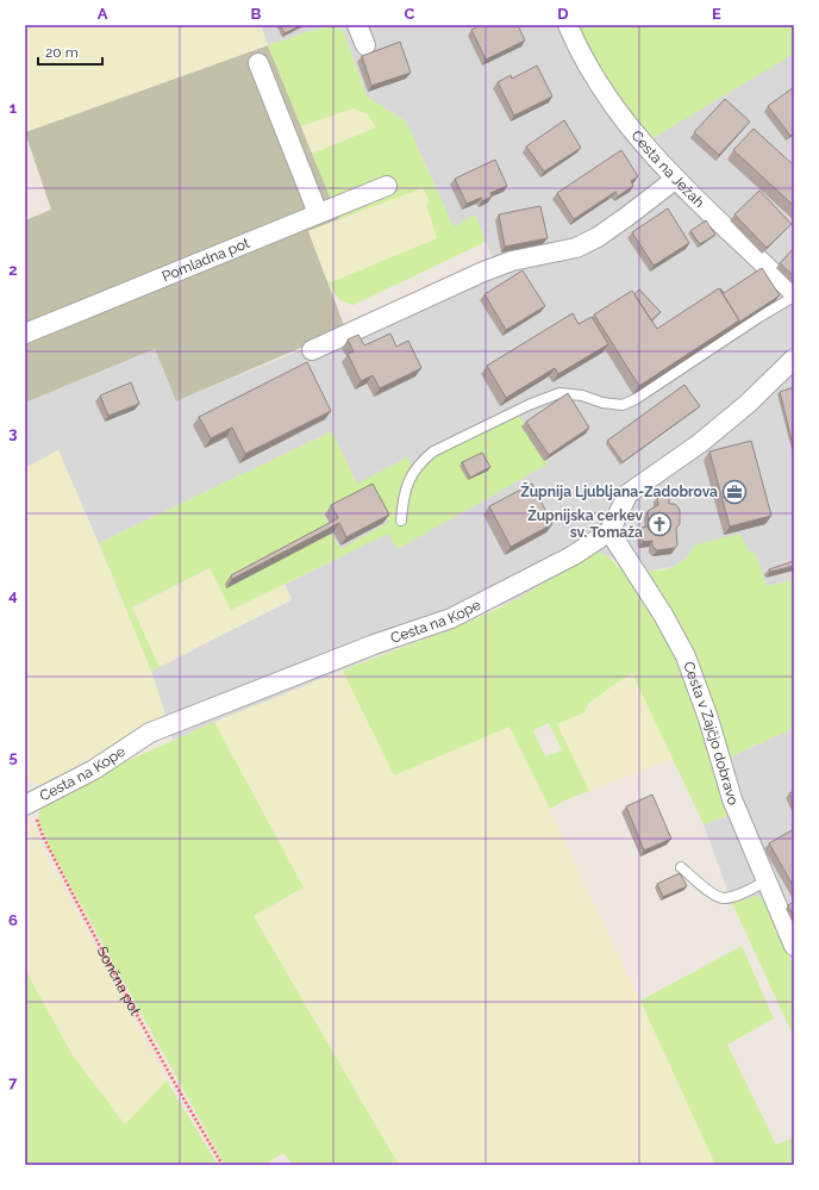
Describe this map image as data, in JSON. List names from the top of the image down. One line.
{"streets":{"street":["Cesta na Ježah","Pomladna pot","Cesta na Kope","Cesta v Zajčjo dobravo"],"path":["Sončna pot"]},"crossings":[["Cesta na Kope","Cesta v Zajčjo dobravo"],["Cesta na Kope","Sončna pot"]],"places":{"office":["Župnija Ljubljana-Zadobrova"],"church":["Župnijska cerkev sv. Tomaža"]},"scale_bar":"20 m","grid":{"columns":["A","B","C","D","E"],"rows":["1","2","3","4","5","6","7"]}}
